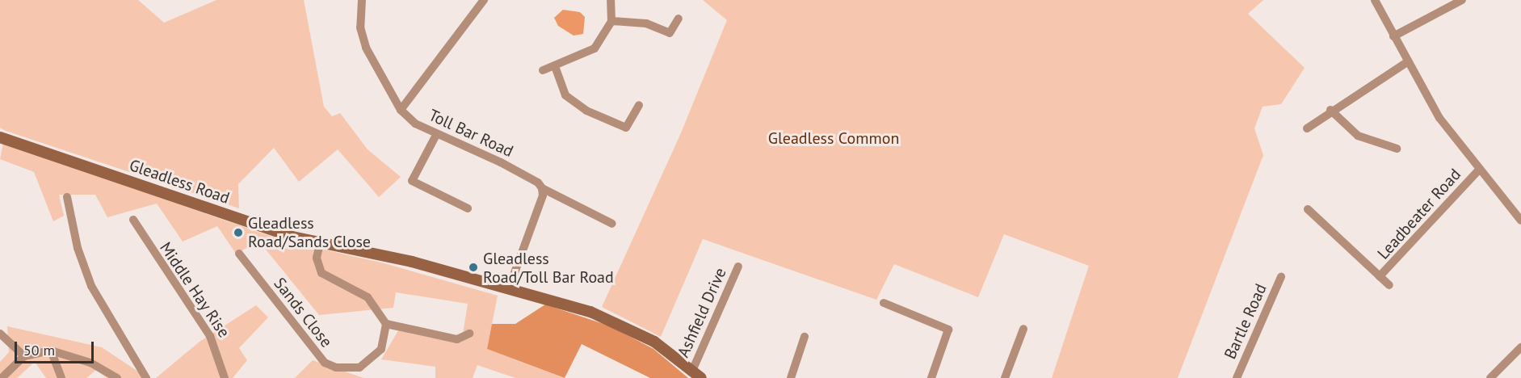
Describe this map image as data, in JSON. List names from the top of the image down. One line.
{"streets":{"main road":["Gleadless Road"],"street":["Toll Bar Road","Leadbeater Road","Middle Hay Rise","Sands Close","Ashfield Drive","Bartle Road"]},"crossings":[["Gleadless Road","Ashfield Drive"]],"parks":["Gleadless Common"],"places":["Gleadless Road/Sands Close","Gleadless Road/Toll Bar Road"],"scale_bar":"50 m"}
